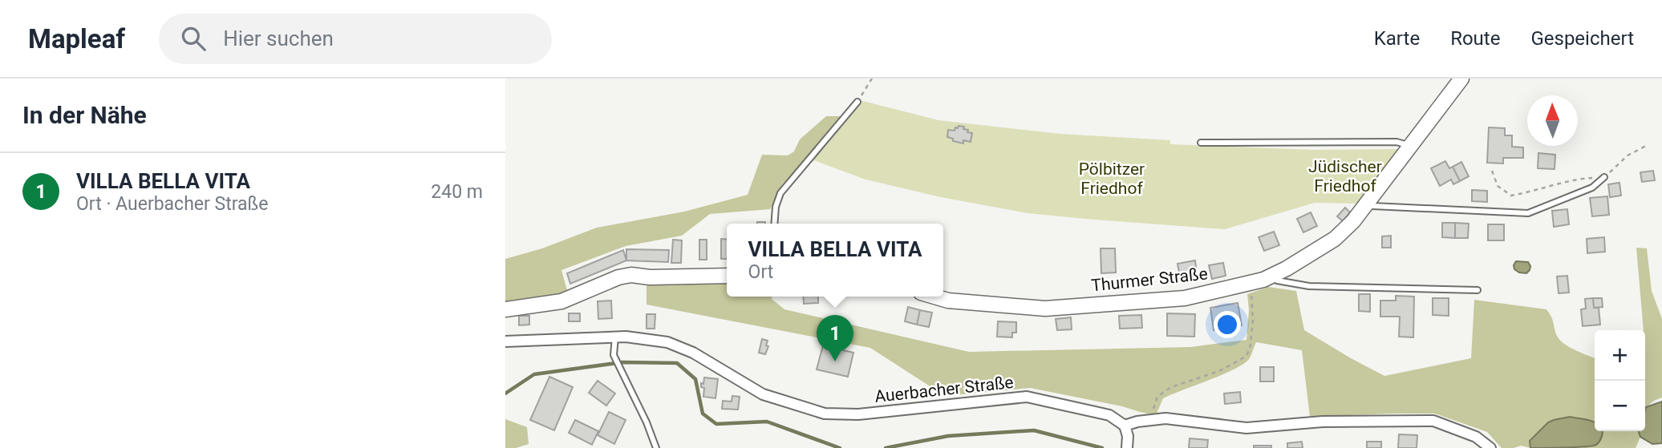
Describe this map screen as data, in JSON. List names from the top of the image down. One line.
{"streets":{"street":["Thurmer Straße","Auerbacher Straße"]},"parks":["Jüdischer Friedhof","Pölbitzer Friedhof"],"north":"top","page":{"header":"Mapleaf","search":"Hier suchen","nav":["Karte","Route","Gespeichert"],"heading":"In der Nähe","list":[{"mark":"1","name":"VILLA BELLA VITA","note":"Ort · Auerbacher Straße","value":"240 m"}],"popup":["VILLA BELLA VITA","Ort"],"pins":"1","map_buttons":["+","−"]}}
